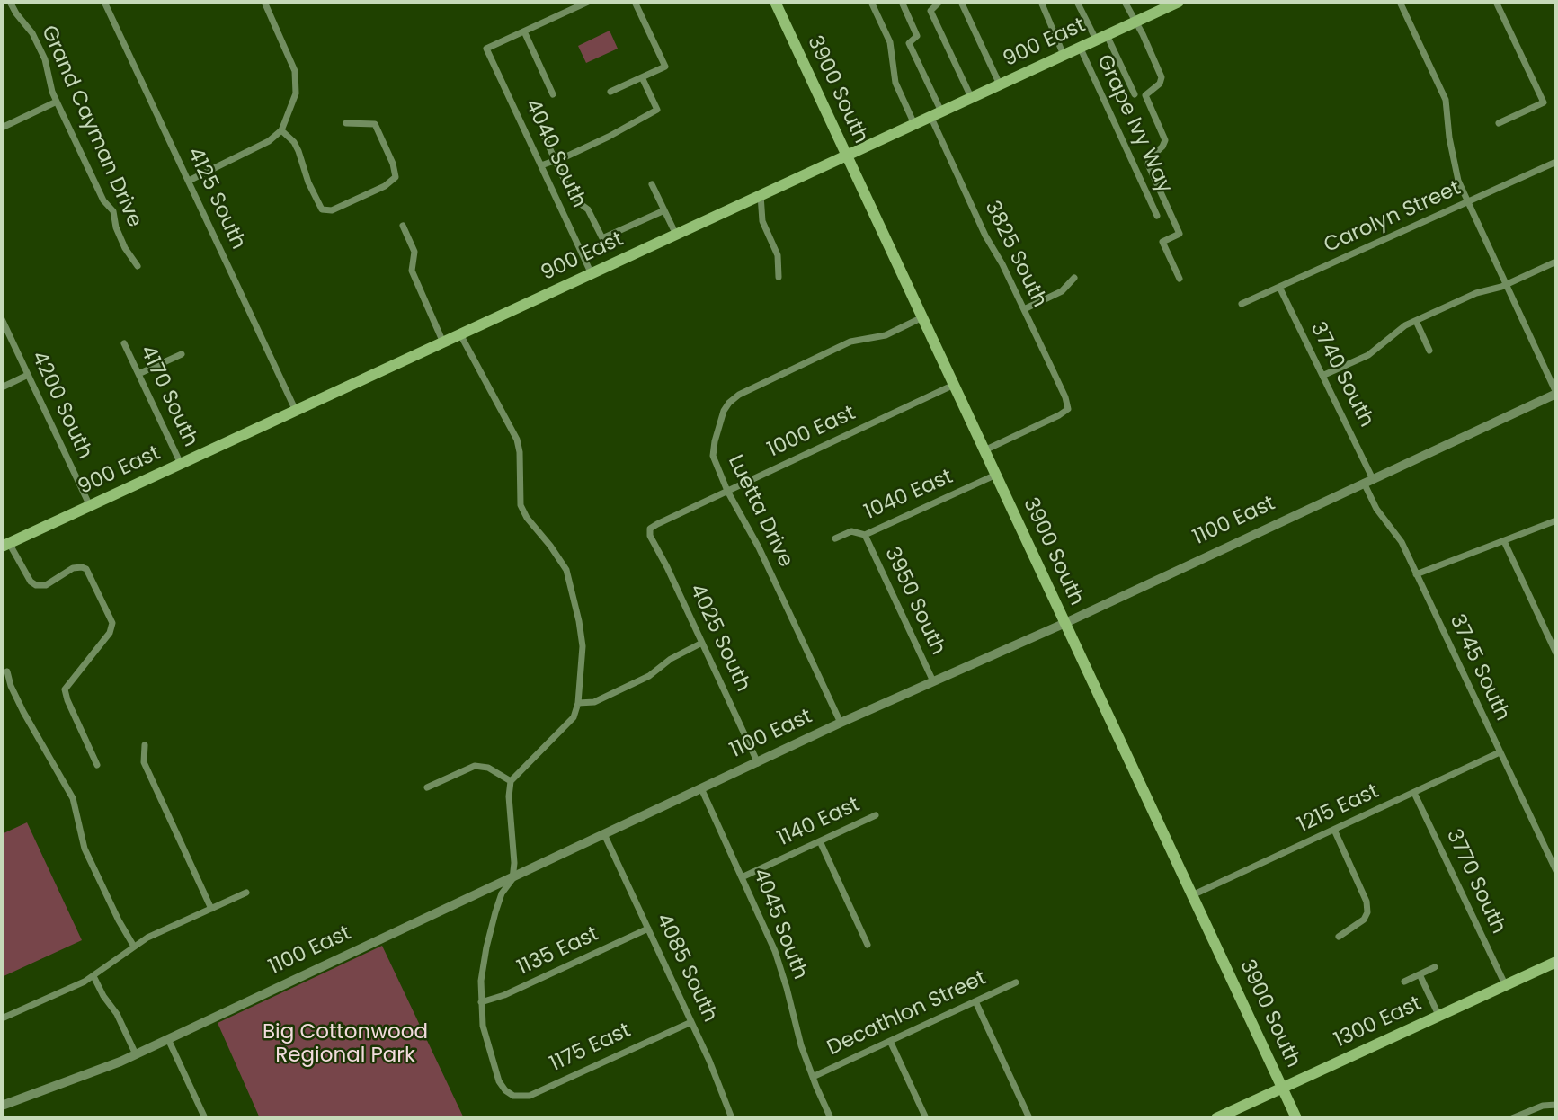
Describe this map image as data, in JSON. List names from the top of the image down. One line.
{"streets":{"main road":["900 East","3900 South","1300 East"],"street":["Grape Ivy Way","Grand Cayman Drive","4040 South","4125 South","Carolyn Street","3825 South","3740 South","4170 South","4200 South","1000 East","1040 East","Luetta Drive","1100 East","3950 South","4025 South","3745 South","1215 East","1140 East","3770 South","4045 South","1135 East","4085 South","Decathlon Street","1175 East"]},"crossings":[["900 East","3900 South"],["900 East","Grape Ivy Way"],["900 East","4040 South"],["900 East","4125 South"],["900 East","3825 South"],["900 East","4170 South"],["900 East","4200 South"],["3900 South","3825 South"],["3900 South","1000 East"],["3900 South","1040 East"],["3900 South","Luetta Drive"],["3900 South","1100 East"],["3900 South","1215 East"],["3900 South","1300 East"],["Carolyn Street","3740 South"],["3740 South","1100 East"],["3740 South","3745 South"],["1000 East","Luetta Drive"],["1000 East","4025 South"],["1040 East","3950 South"],["Luetta Drive","1100 East"],["1100 East","3950 South"],["1100 East","4025 South"],["1100 East","3745 South"],["1100 East","4045 South"],["1100 East","4085 South"],["3745 South","1215 East"],["1215 East","3770 South"],["1140 East","4045 South"],["3770 South","1300 East"],["4045 South","Decathlon Street"],["1135 East","4085 South"],["1135 East","1175 East"],["4085 South","1175 East"]],"parks":["Big Cottonwood Regional Park"]}
